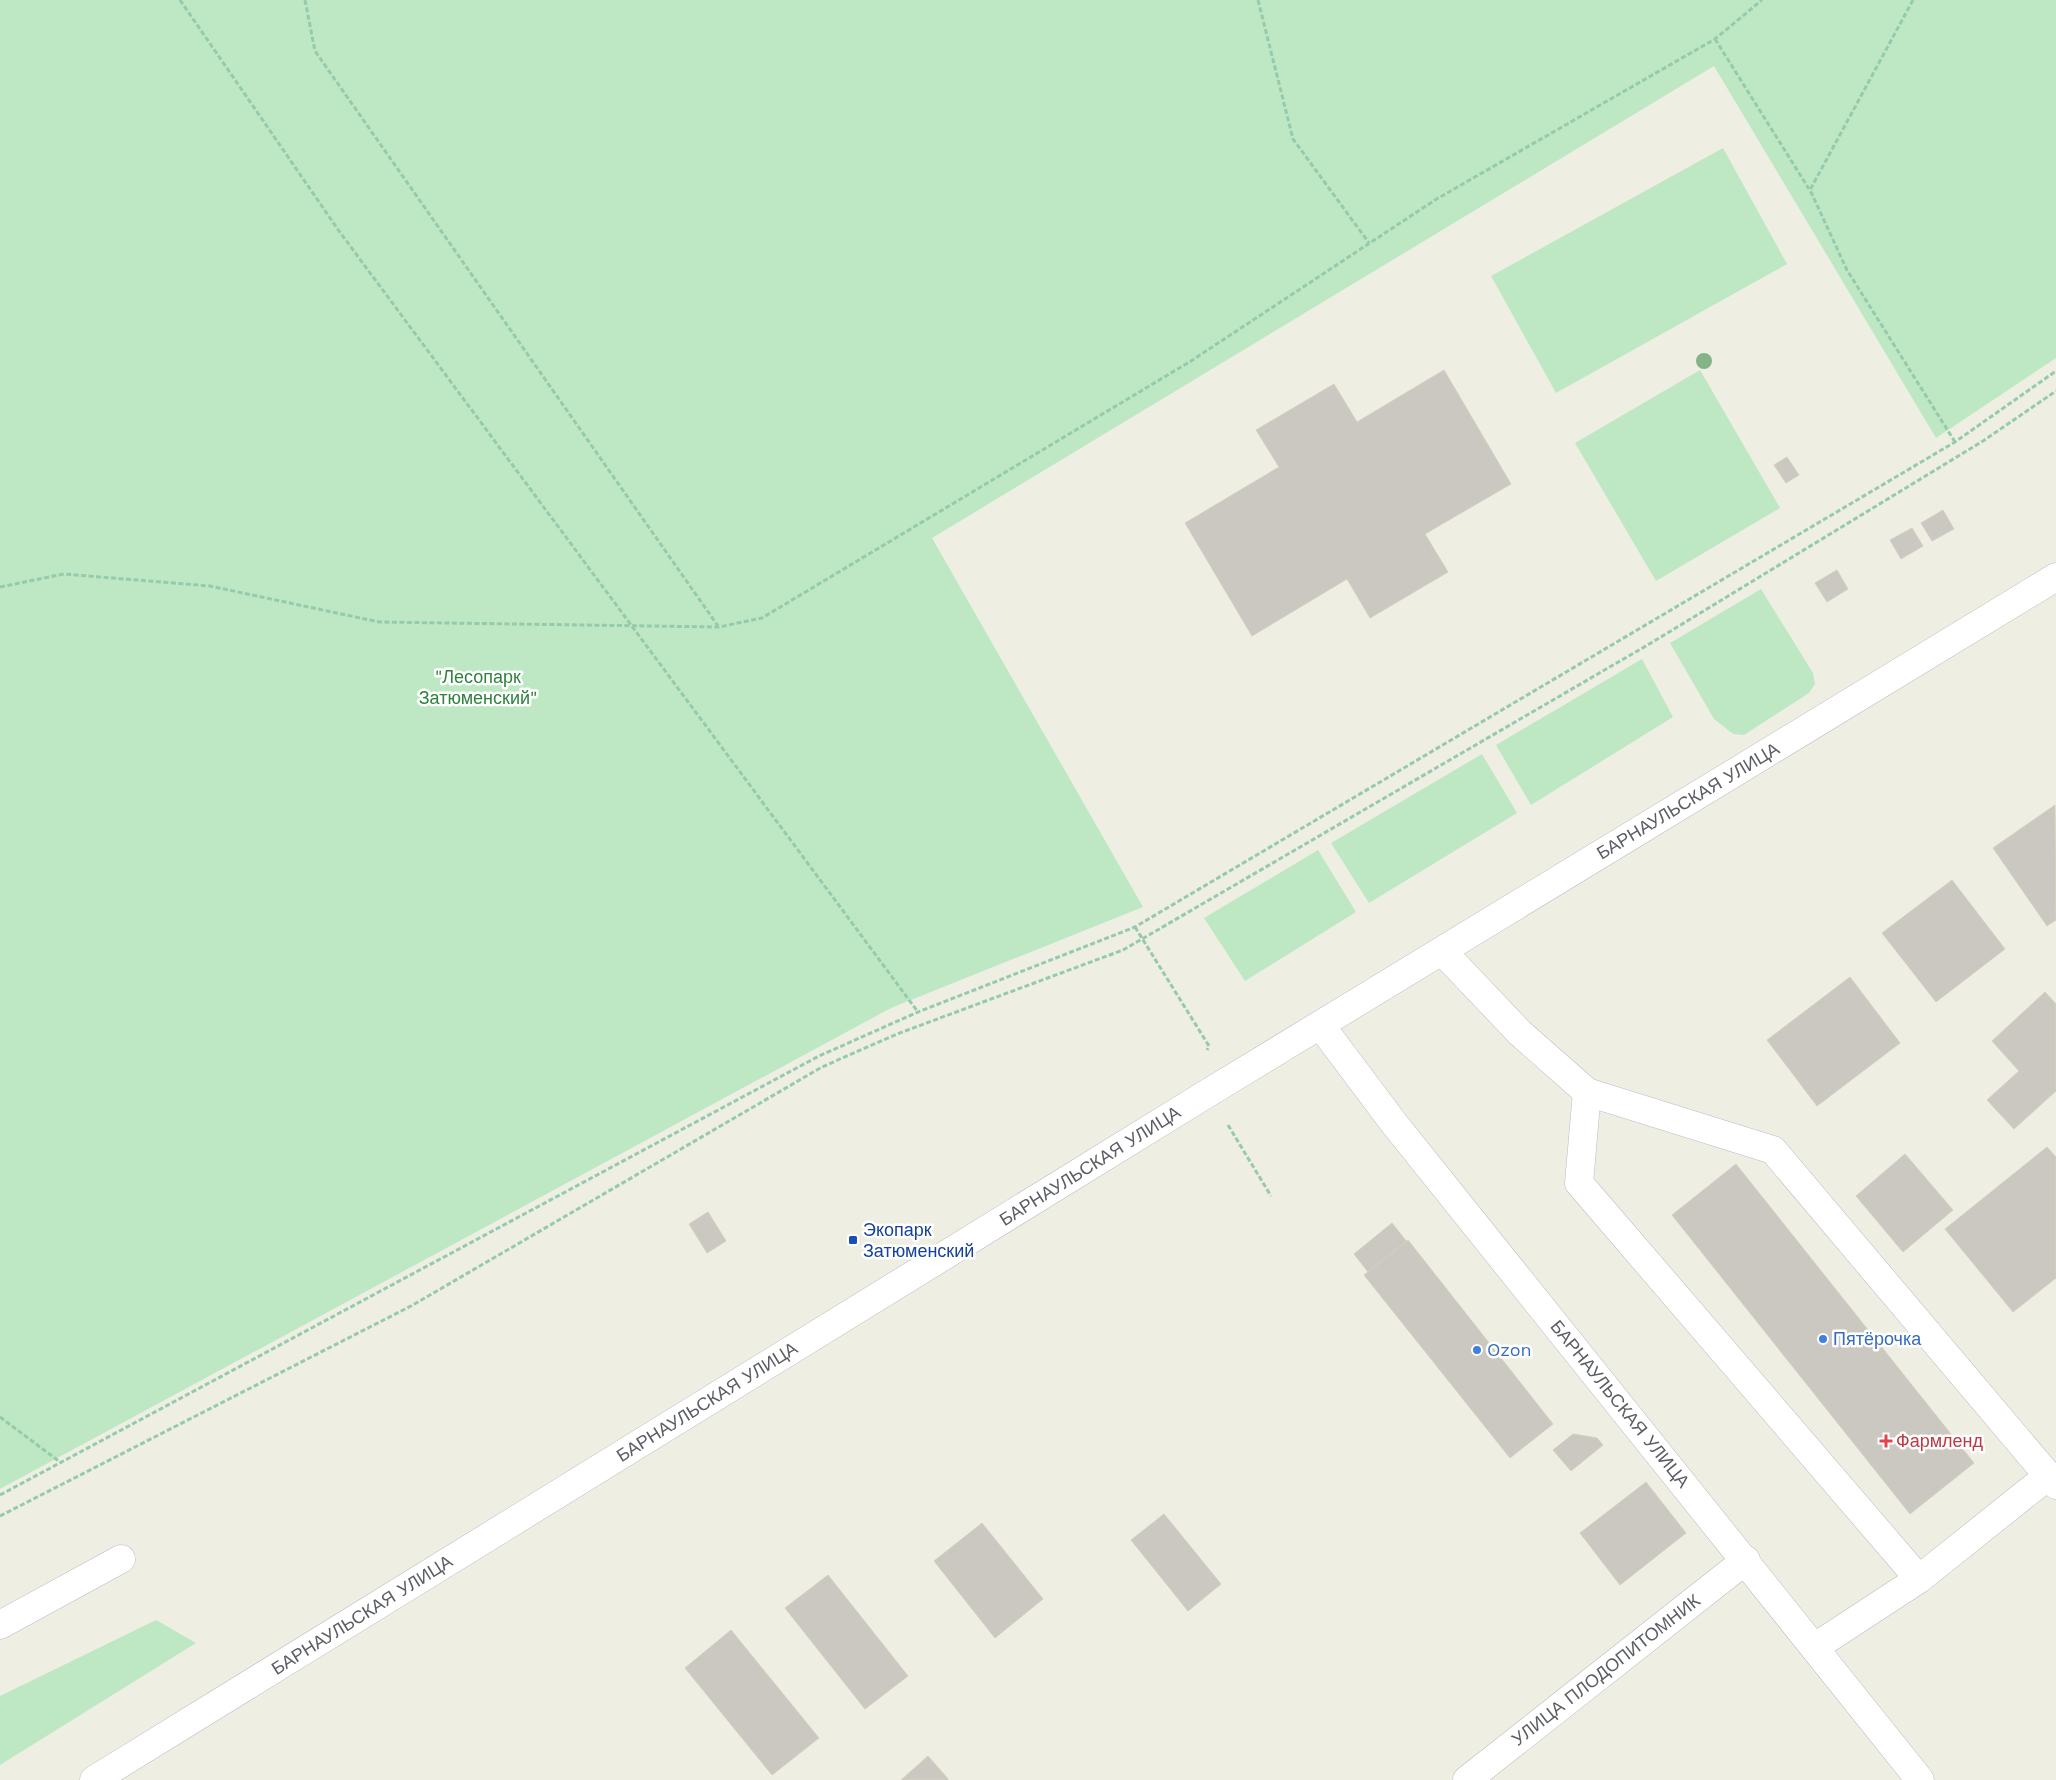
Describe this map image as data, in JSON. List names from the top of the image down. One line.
{"streets":{"street":["БАРНАУЛЬСКАЯ УЛИЦА","УЛИЦА ПЛОДОПИТОМНИК"]},"crossings":[["БАРНАУЛЬСКАЯ УЛИЦА","УЛИЦА ПЛОДОПИТОМНИК"]],"parks":["\"Лесопарк Затюменский\""],"places":{"transit":["Экопарк Затюменский"],"other":["Пятёрочка","Ozon"],"health":["Фармленд"]}}
